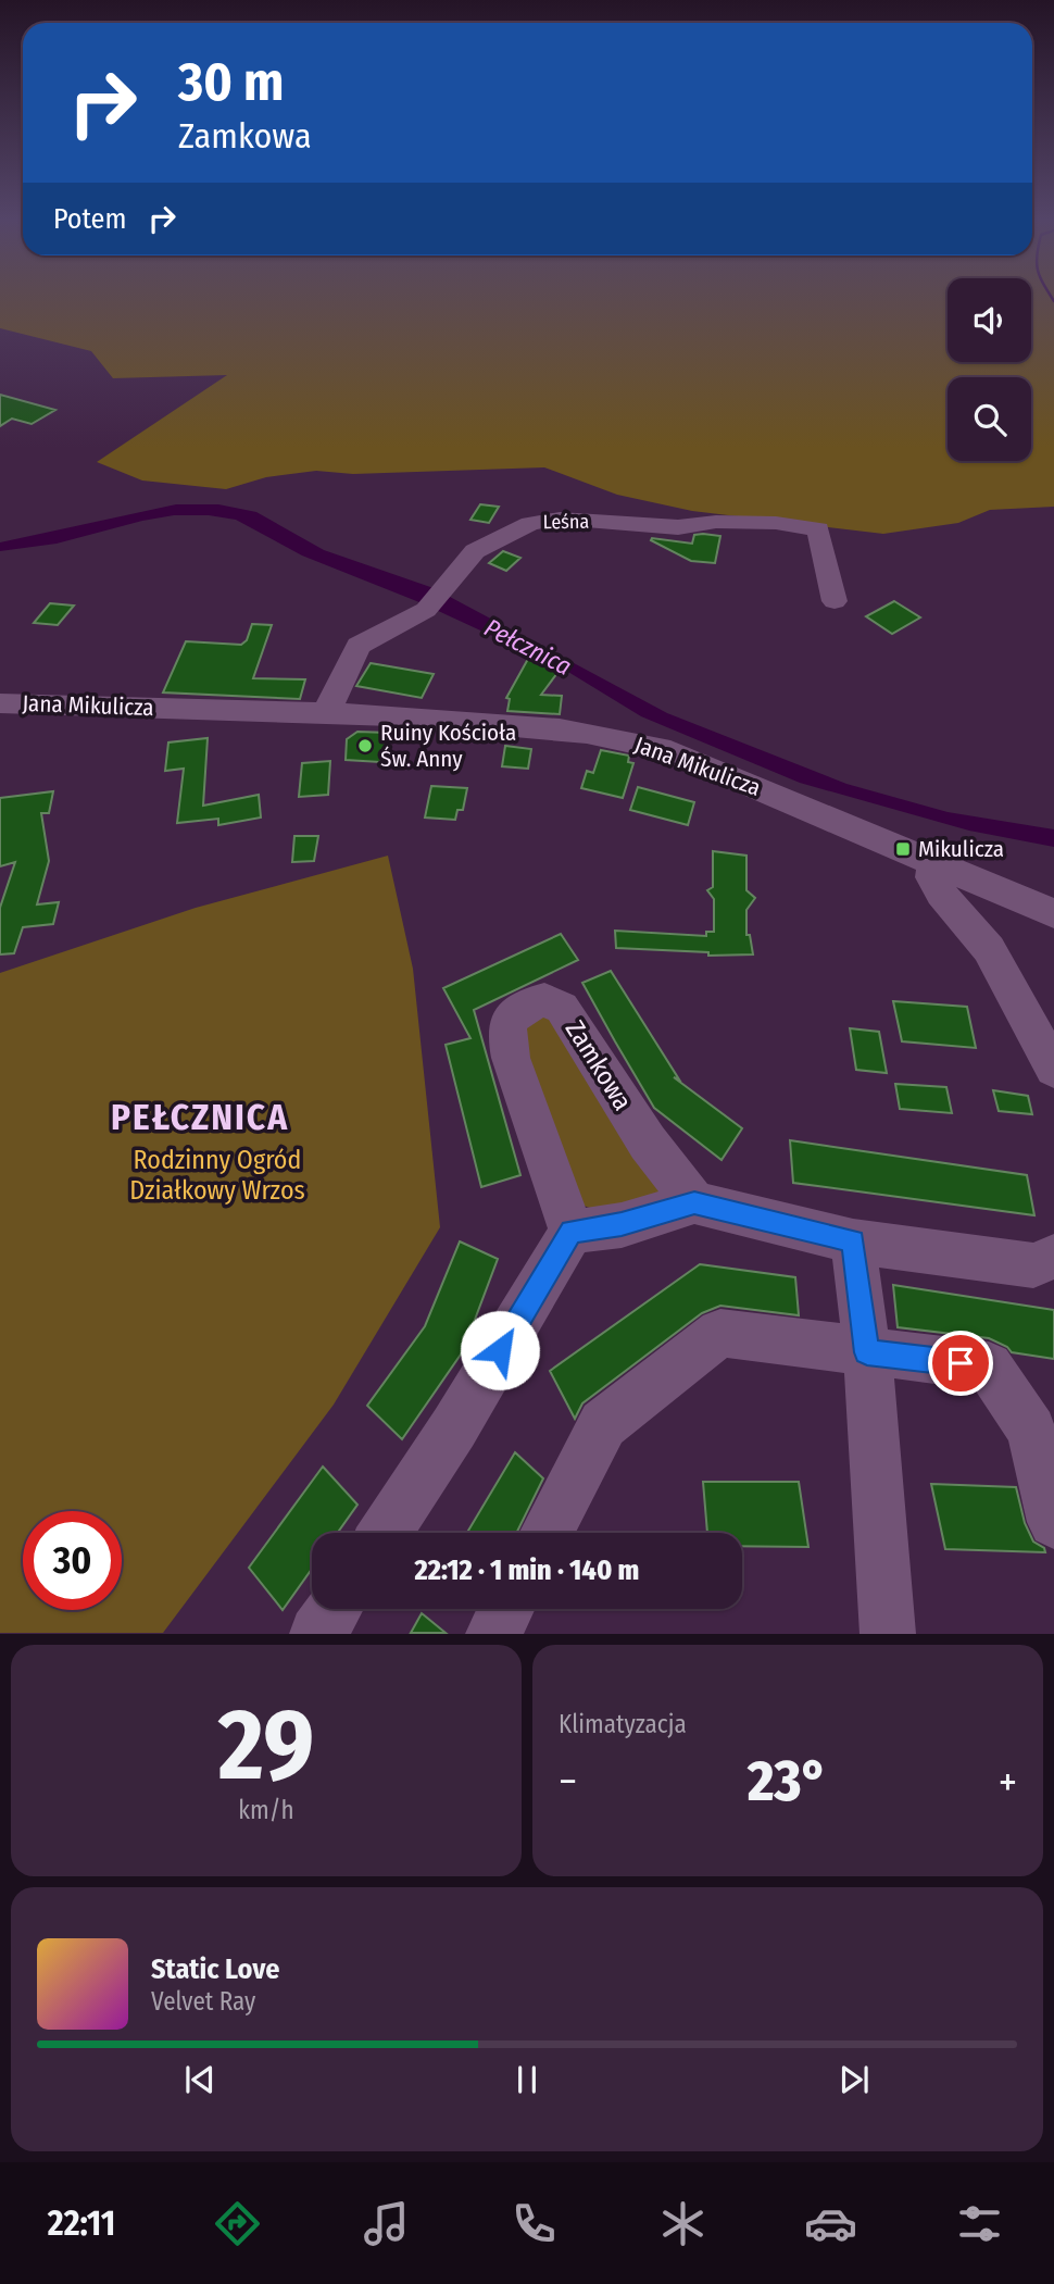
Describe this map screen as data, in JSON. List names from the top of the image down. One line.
{"streets":{"street":["Leśna","Jana Mikulicza","Zamkowa"]},"crossings":[["Leśna","Jana Mikulicza"]],"districts":["PEŁCZNICA"],"water":["Pełcznica"],"parks":["Rodzinny Ogród Działkowy Wrzos"],"places":{"other":["Ruiny Kościoła Św. Anny"],"transit":["Mikulicza"]},"page":{"turn":["30 m","Zamkowa"],"then":"Potem","limit":"30","trip":"22:12 · 1 min · 140 m","tile":[["29","km/h"],"Klimatyzacja"],"heat":["−","23°","+"],"song":["Static Love","Velvet Ray"],"tabs":"22:11"}}
